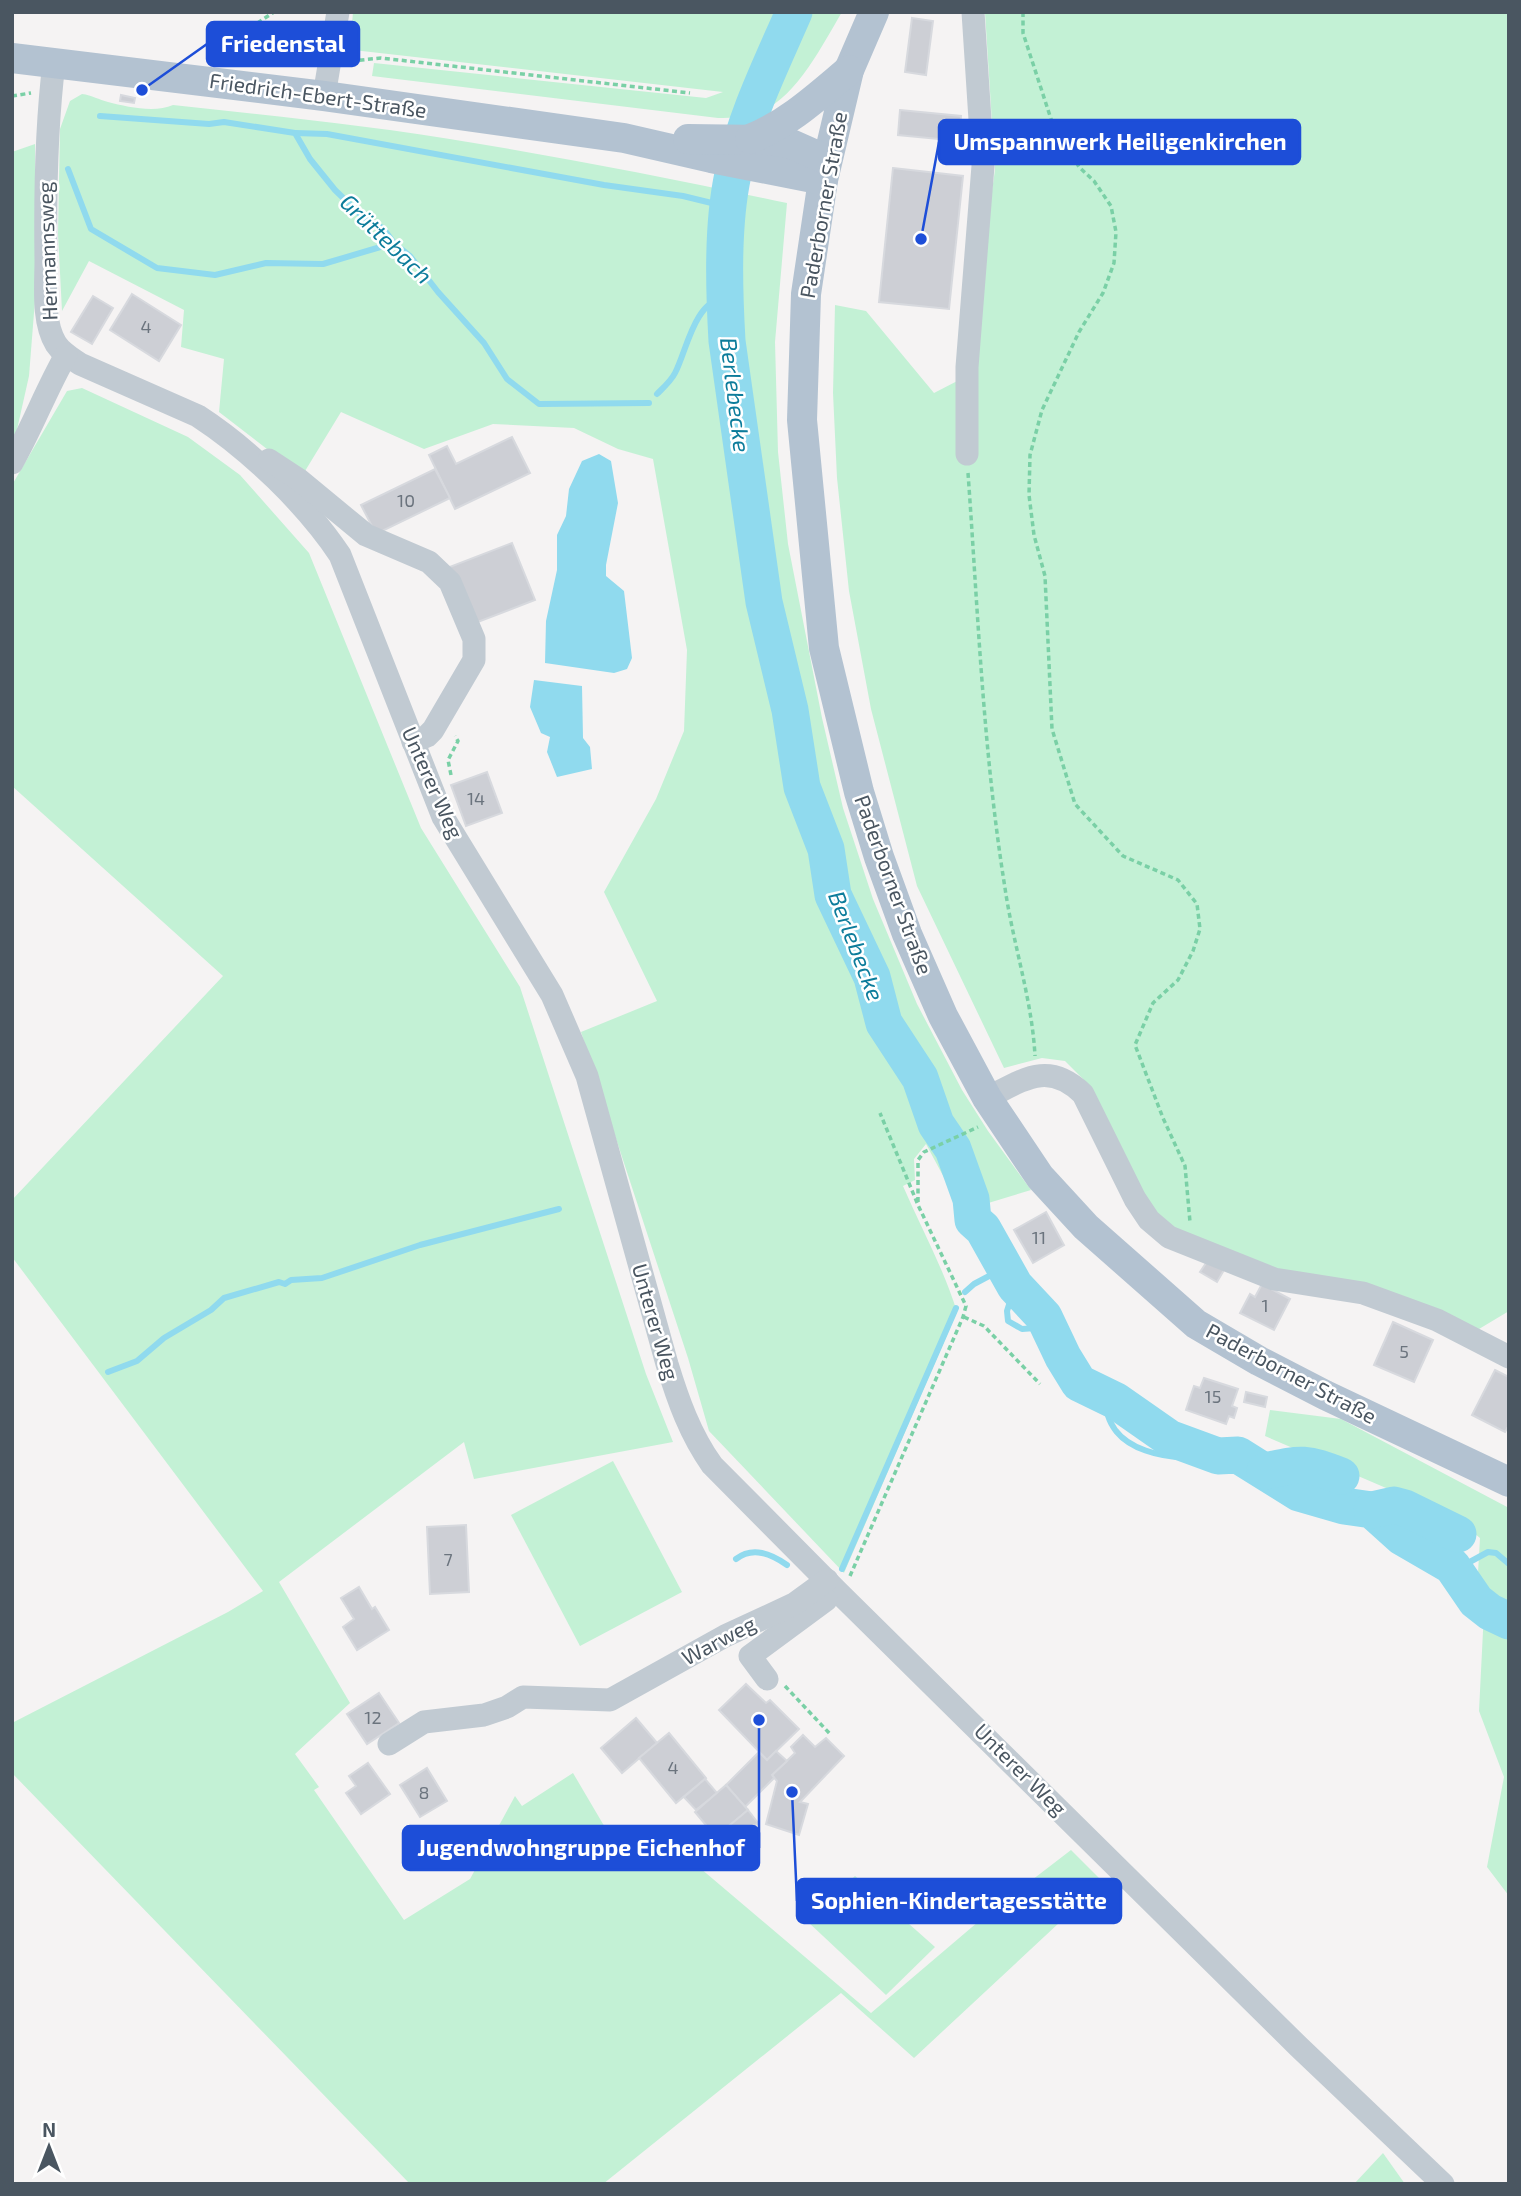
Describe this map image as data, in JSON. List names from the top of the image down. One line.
{"streets":{"main road":["Friedrich-Ebert-Straße","Paderborner Straße"],"street":["Hermannsweg","Unterer Weg","Warweg"]},"crossings":[["Friedrich-Ebert-Straße","Paderborner Straße"],["Friedrich-Ebert-Straße","Hermannsweg"],["Hermannsweg","Unterer Weg"],["Unterer Weg","Warweg"]],"water":["Grüttebach","Berlebecke"],"places":["Friedenstal","Umspannwerk Heiligenkirchen","Jugendwohngruppe Eichenhof","Sophien-Kindertagesstätte"],"house_numbers":["4","10","14","11","1","5","15","7","12","4","8"],"north":"top"}
